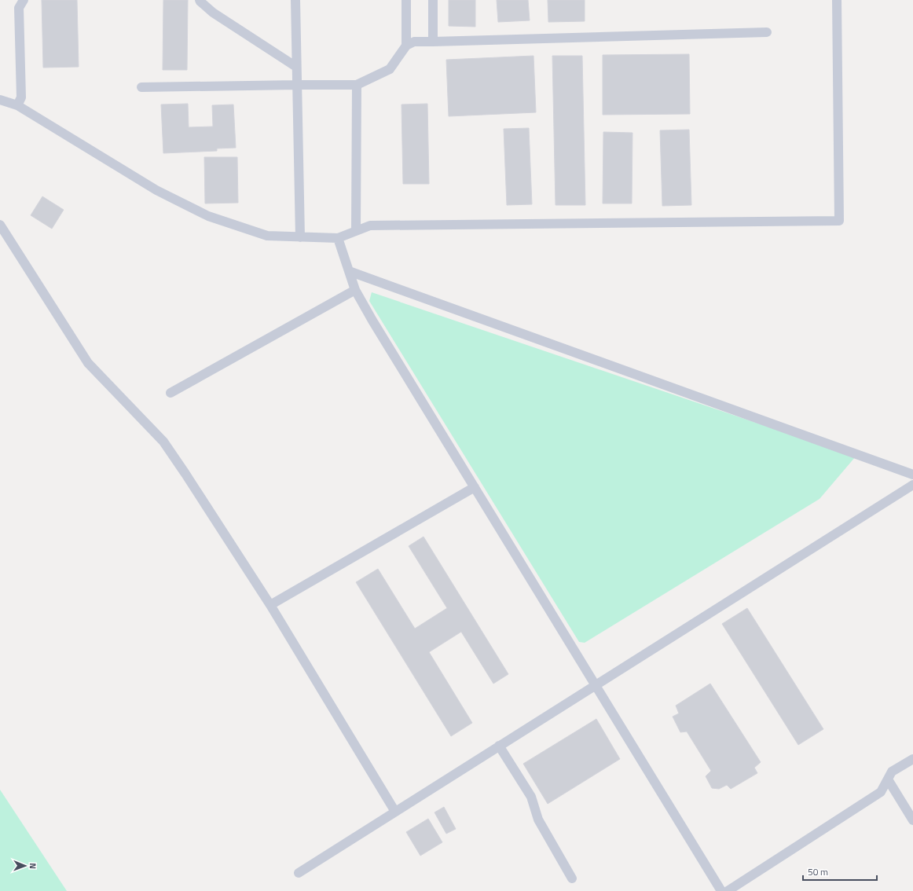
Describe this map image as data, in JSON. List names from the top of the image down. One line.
{"scale_bar":"50 m","north":"right"}
